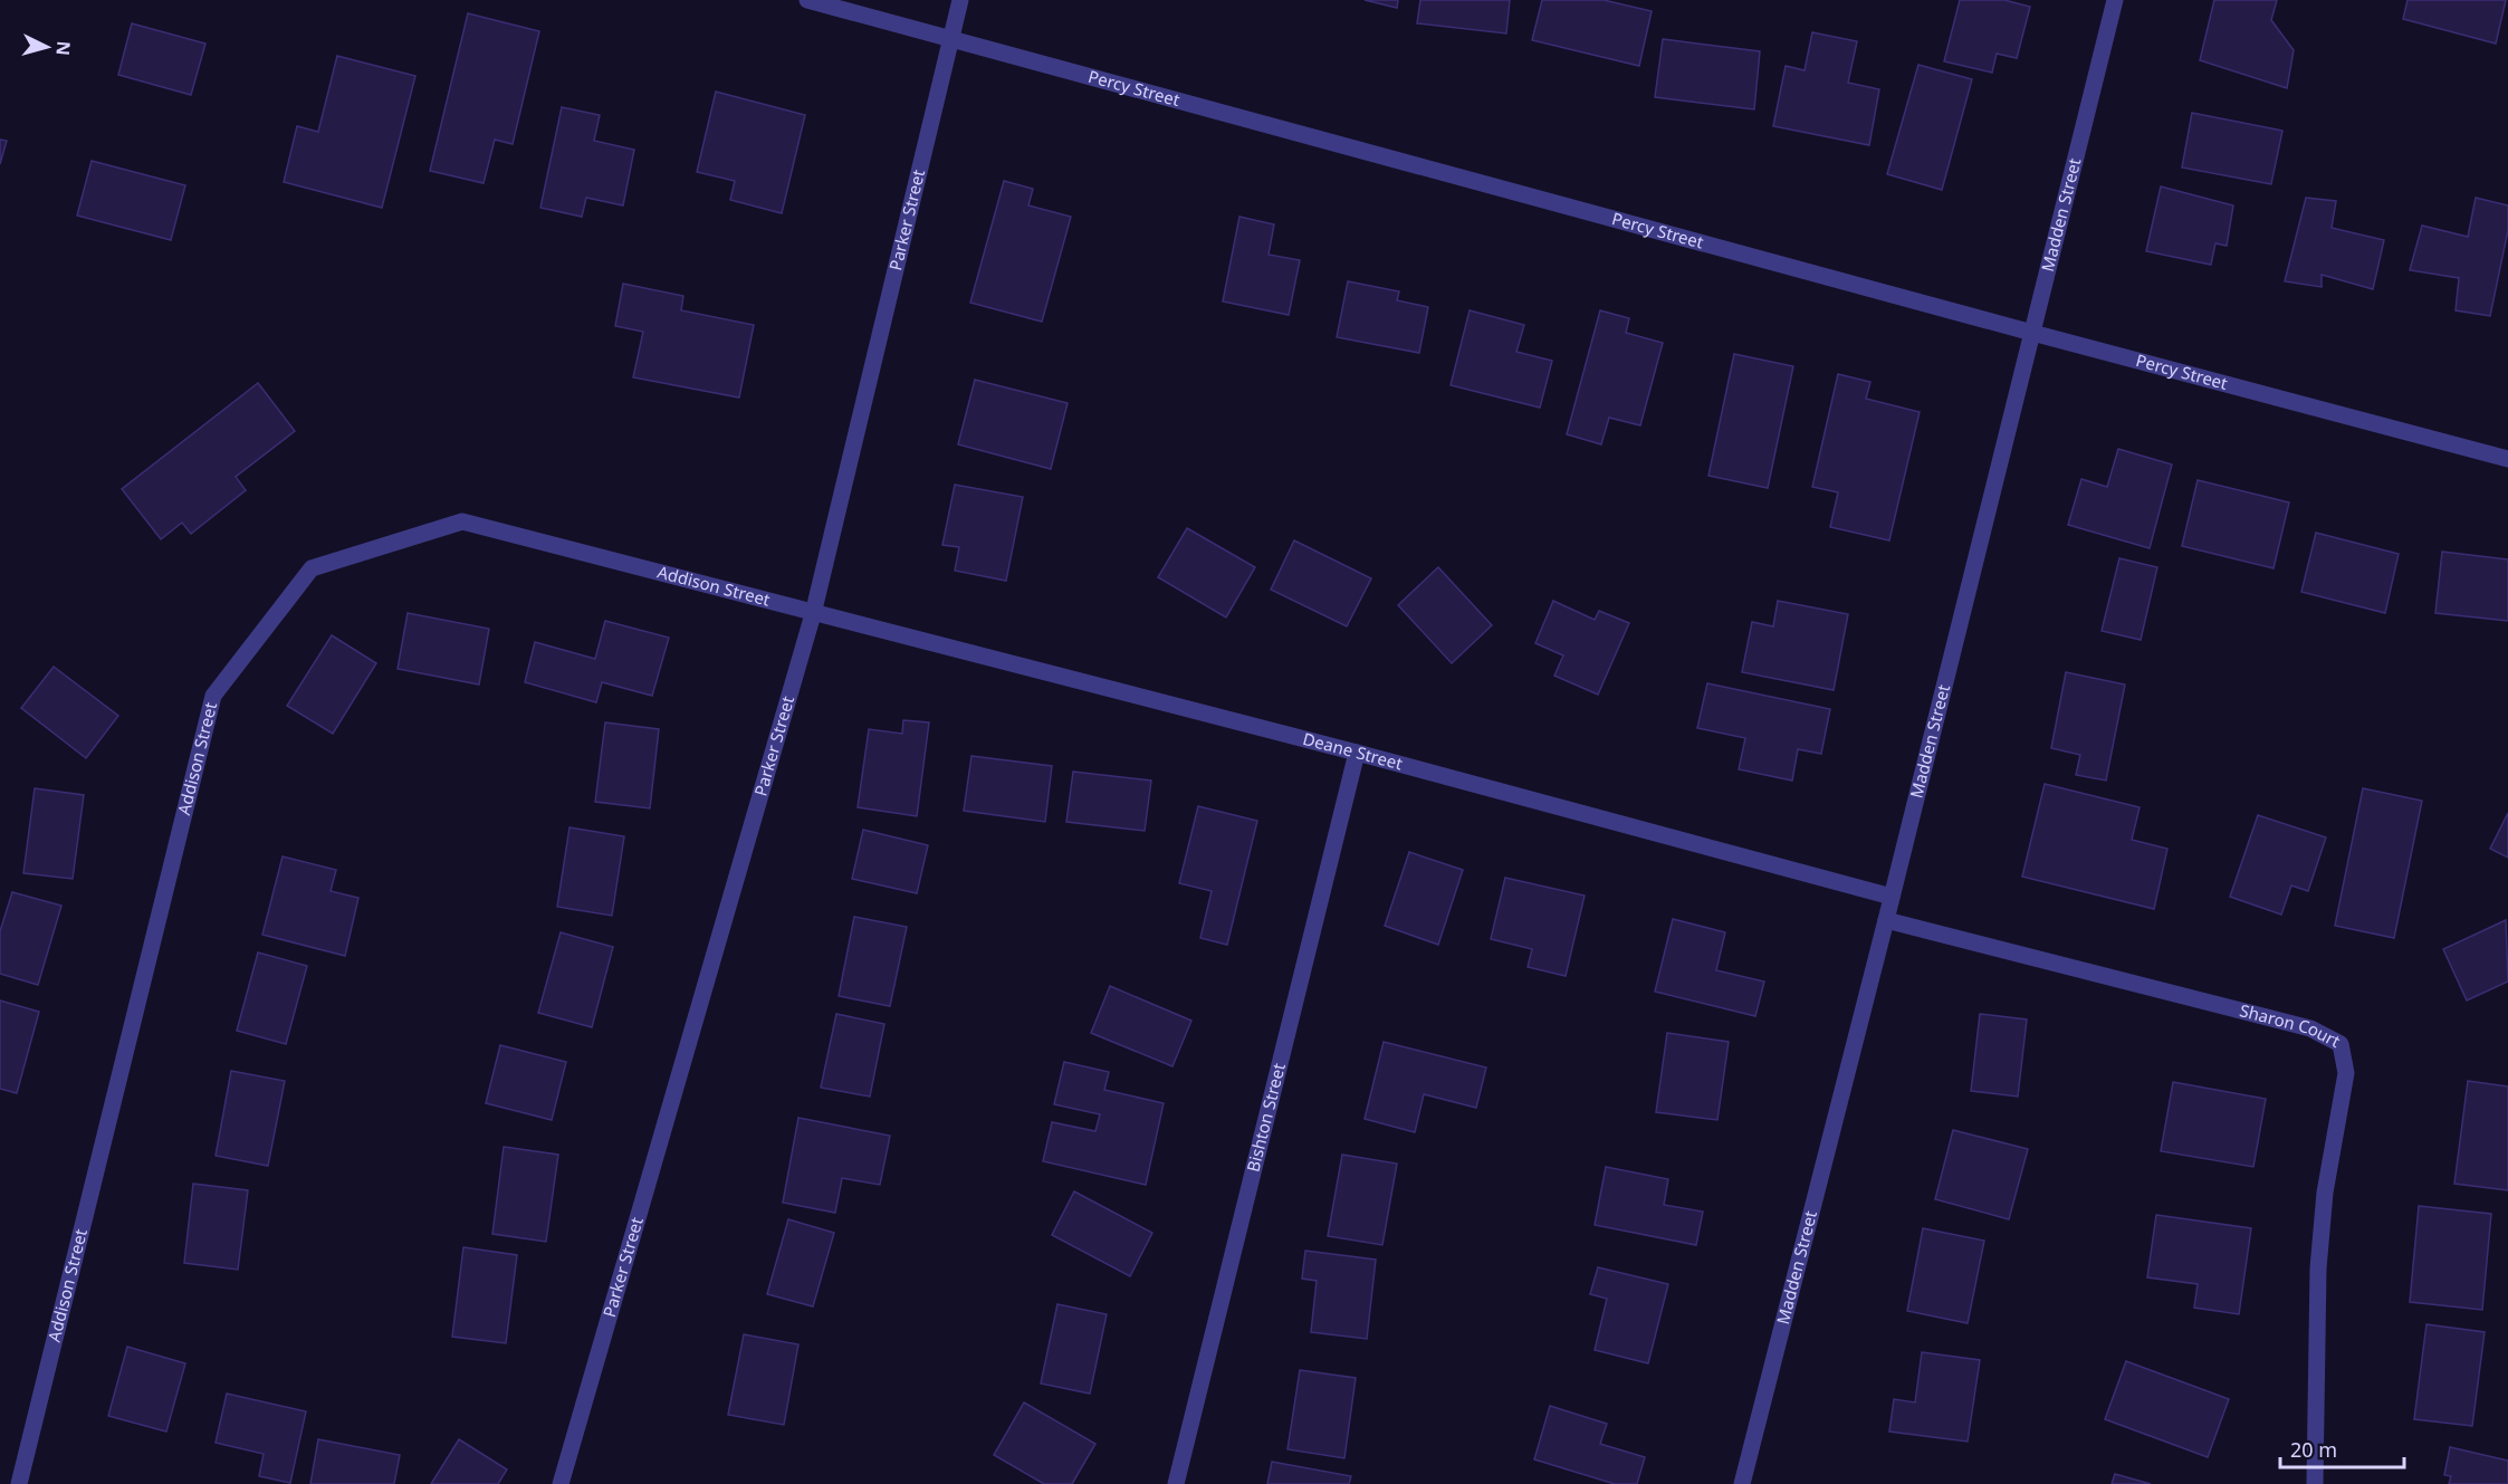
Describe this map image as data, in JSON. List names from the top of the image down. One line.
{"streets":{"street":["Percy Street","Madden Street","Parker Street","Addison Street","Deane Street","Sharon Court","Bishton Street"]},"crossings":[["Percy Street","Madden Street"],["Percy Street","Parker Street"],["Madden Street","Deane Street"],["Madden Street","Sharon Court"],["Parker Street","Addison Street"],["Parker Street","Deane Street"],["Addison Street","Deane Street"],["Deane Street","Bishton Street"]],"scale_bar":"20 m","north":"right"}
